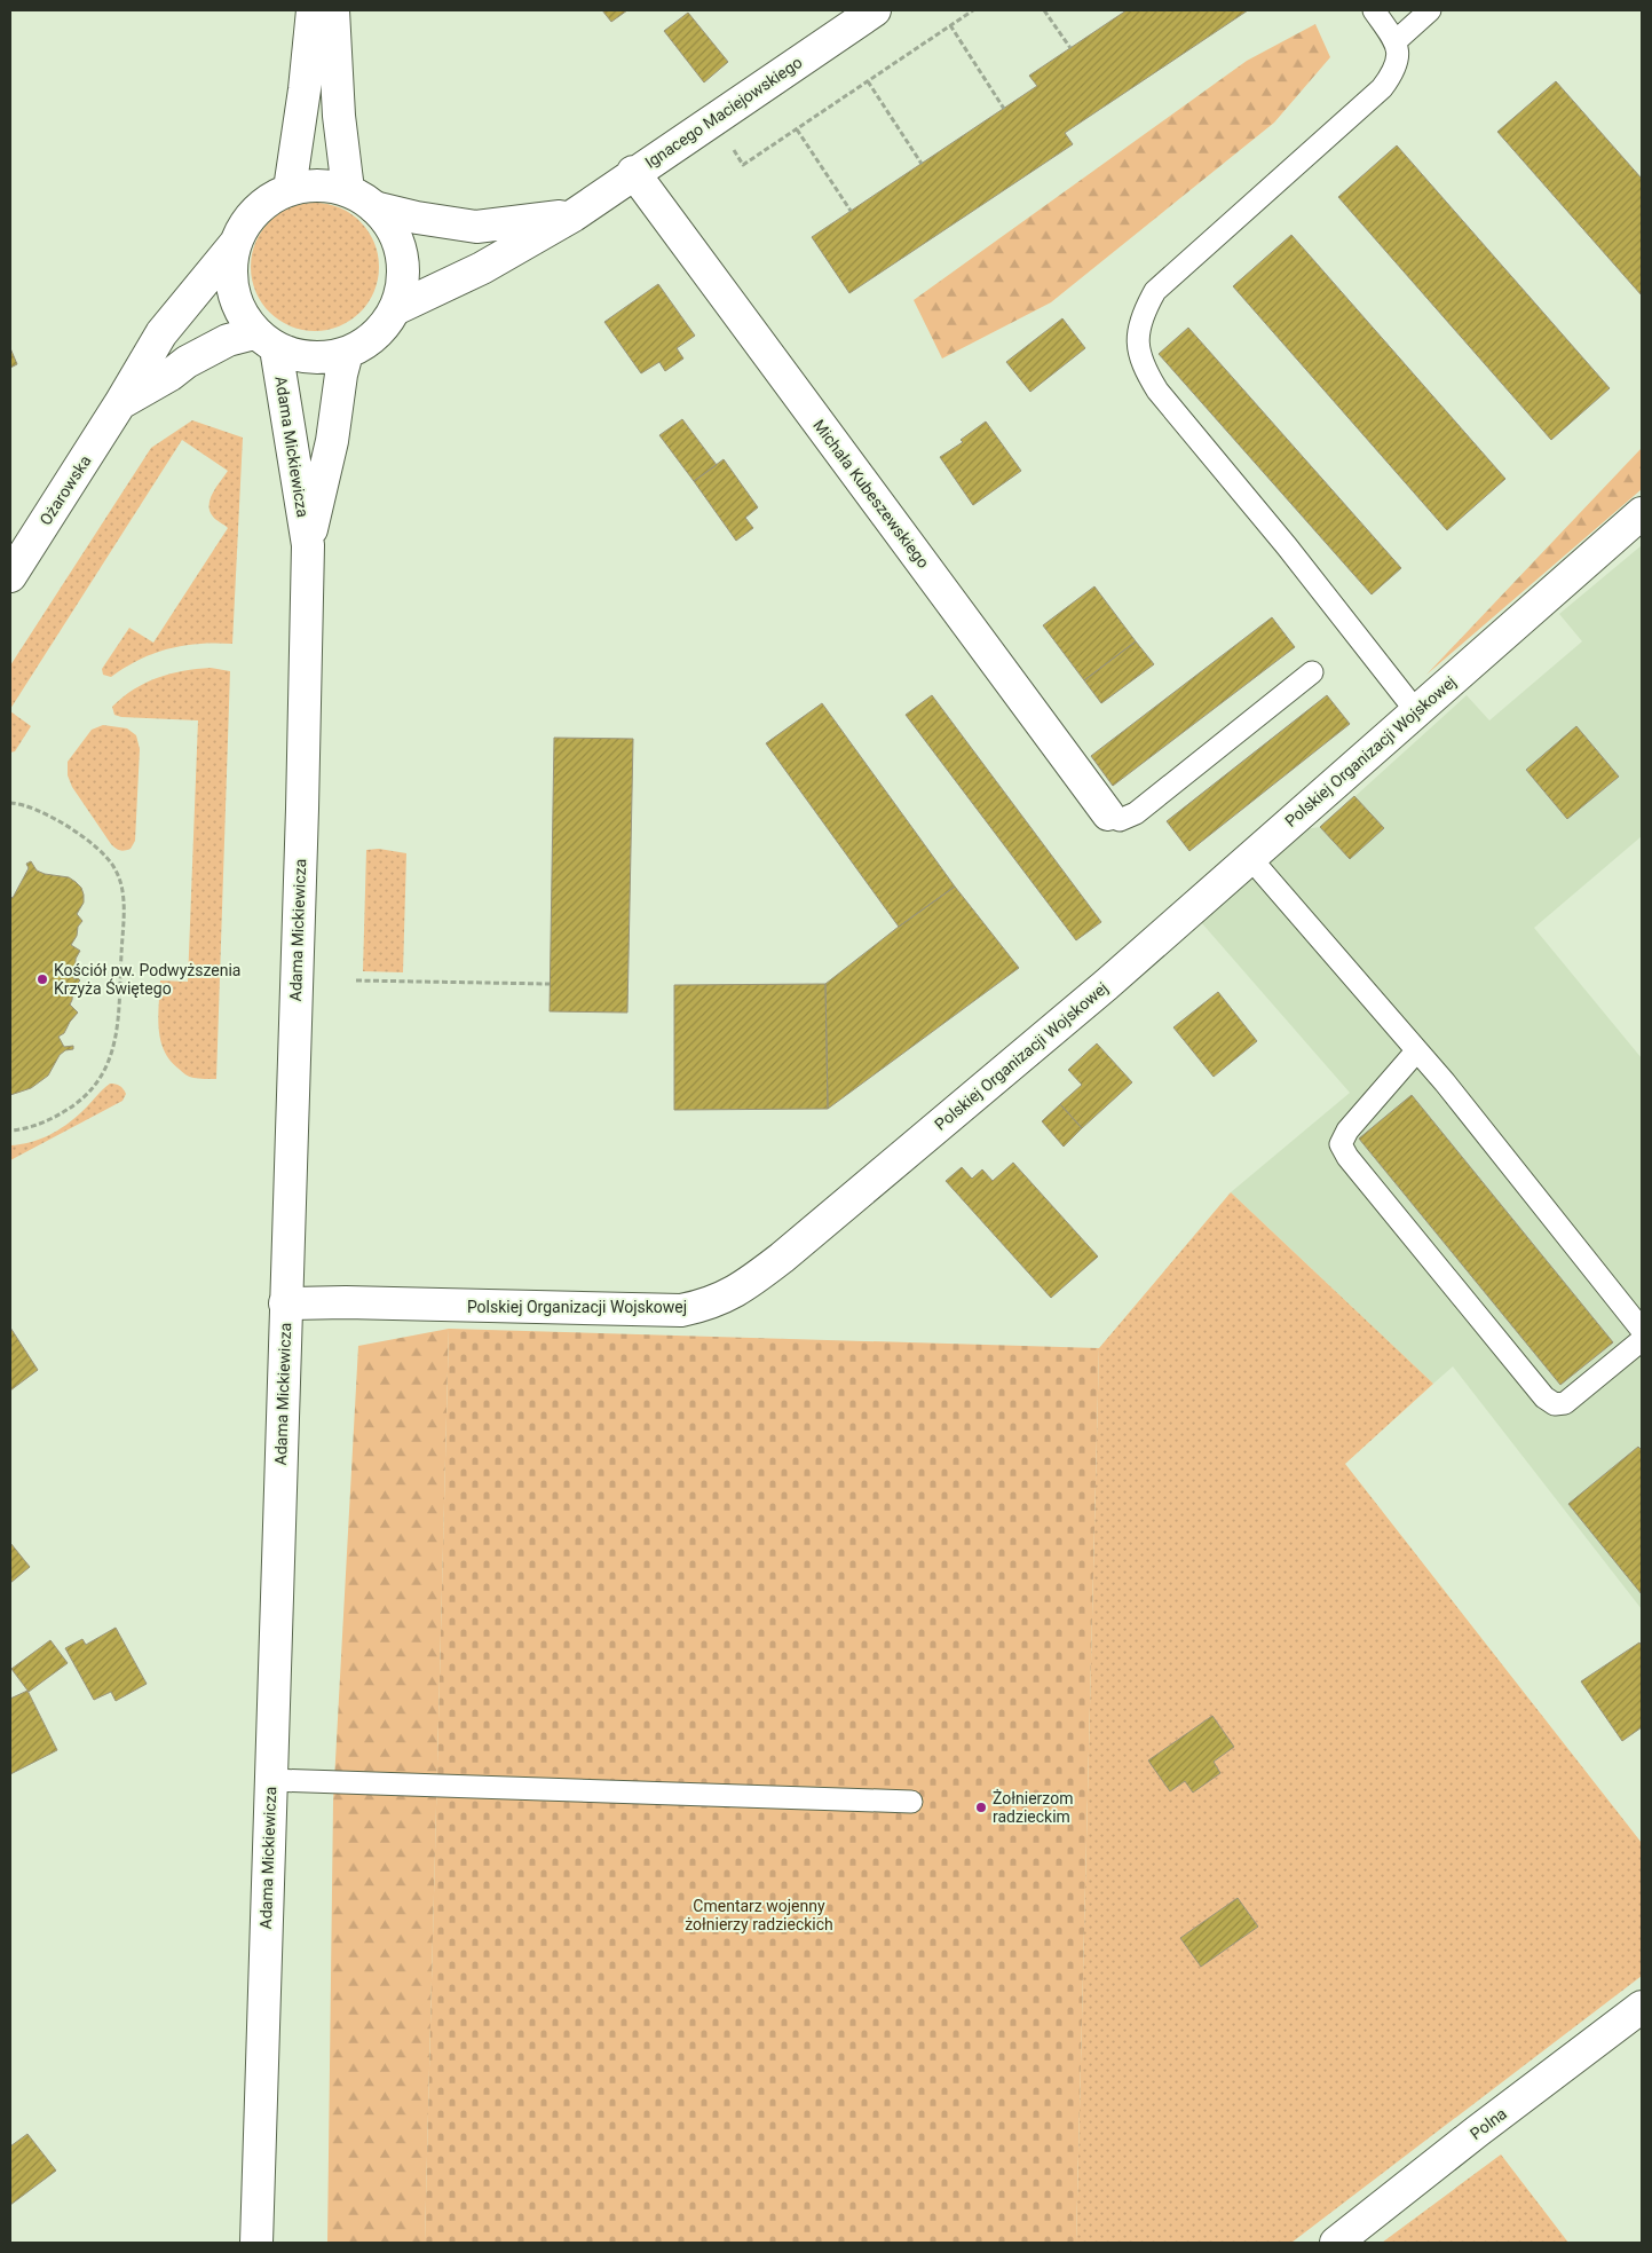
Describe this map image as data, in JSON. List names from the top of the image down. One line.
{"streets":{"street":["Ignacego Maciejowskiego","Adama Mickiewicza","Ożarowska","Michała Kubeszewskiego","Polskiej Organizacji Wojskowej","Polna"]},"crossings":[["Ignacego Maciejowskiego","Adama Mickiewicza"],["Ignacego Maciejowskiego","Ożarowska"],["Ignacego Maciejowskiego","Michała Kubeszewskiego"],["Adama Mickiewicza","Ożarowska"],["Adama Mickiewicza","Polskiej Organizacji Wojskowej"]],"parks":["Cmentarz wojenny żołnierzy radzieckich"],"places":["Kościół pw. Podwyższenia Krzyża Świętego","Żołnierzom radzieckim"]}
